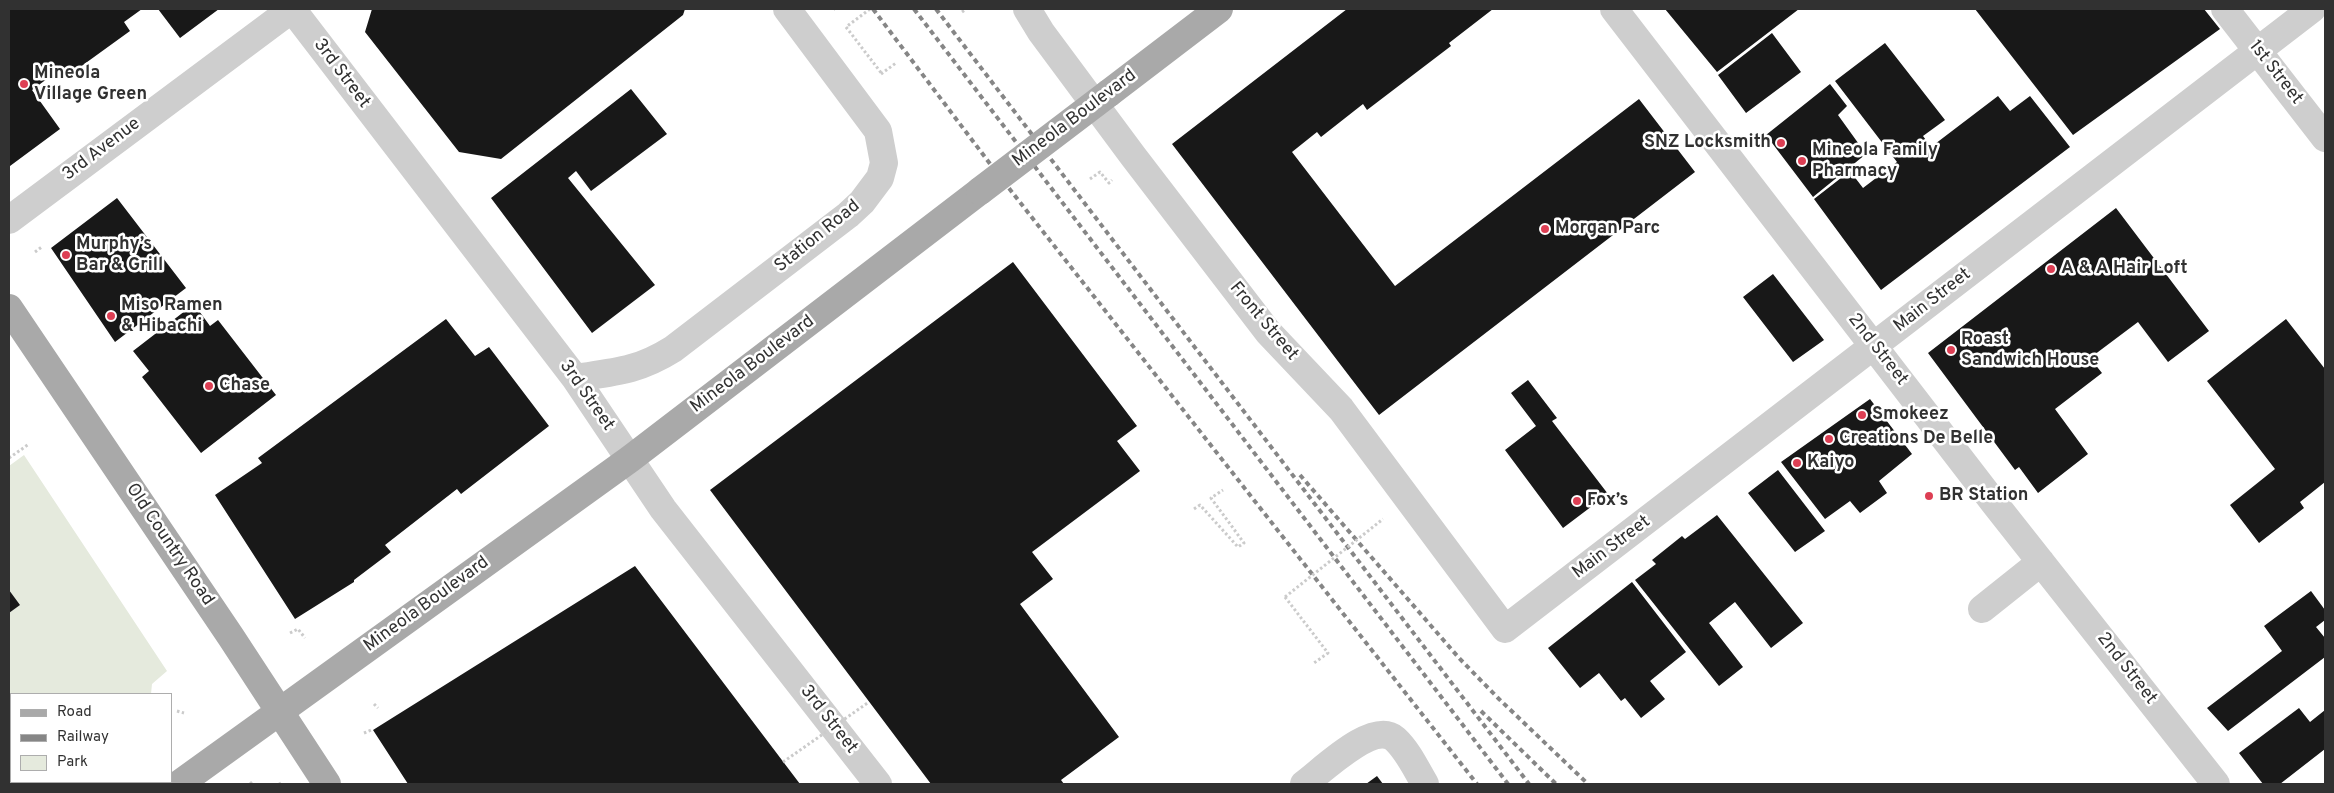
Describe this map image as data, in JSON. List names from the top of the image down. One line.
{"streets":{"main road":["Mineola Boulevard","Old Country Road"],"street":["1st Street","3rd Street","3rd Avenue","Station Road","Main Street","Front Street","2nd Street"]},"crossings":[["1st Street","Main Street"],["3rd Street","Mineola Boulevard"],["3rd Street","3rd Avenue"],["3rd Street","Station Road"],["Mineola Boulevard","Old Country Road"],["Main Street","Front Street"],["Main Street","2nd Street"]],"places":["Mineola Village Green","SNZ Locksmith","Mineola Family Pharmacy","Morgan Parc","Murphy’s Bar & Grill","A & A Hair Loft","Miso Ramen & Hibachi","Roast Sandwich House","Chase","Smokeez","Creations De Belle","Kaiyo","BR Station","Fox’s"],"legend":["Road","Railway","Park"]}
